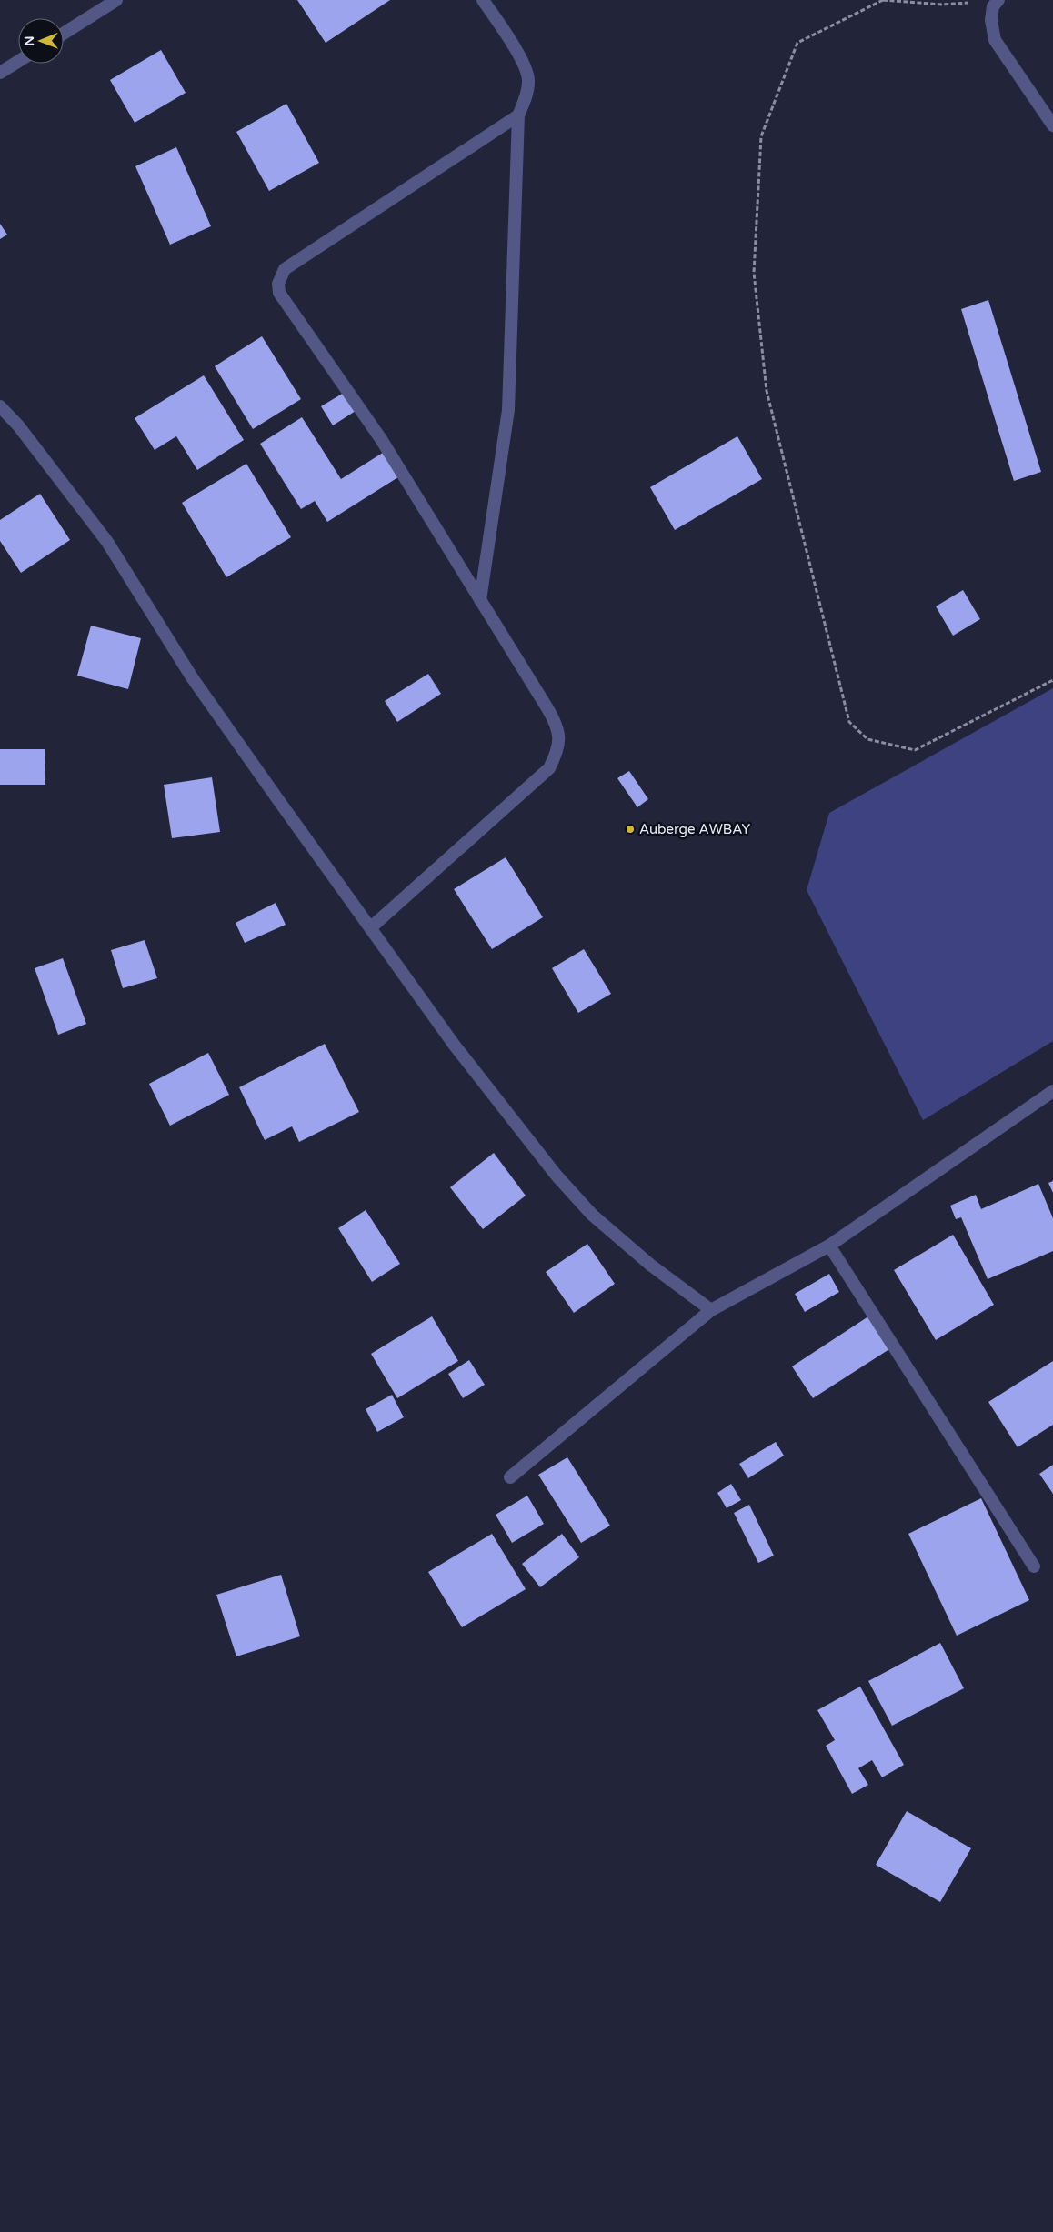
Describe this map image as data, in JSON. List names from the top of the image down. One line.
{"places":["Auberge AWBAY"],"north":"left"}
